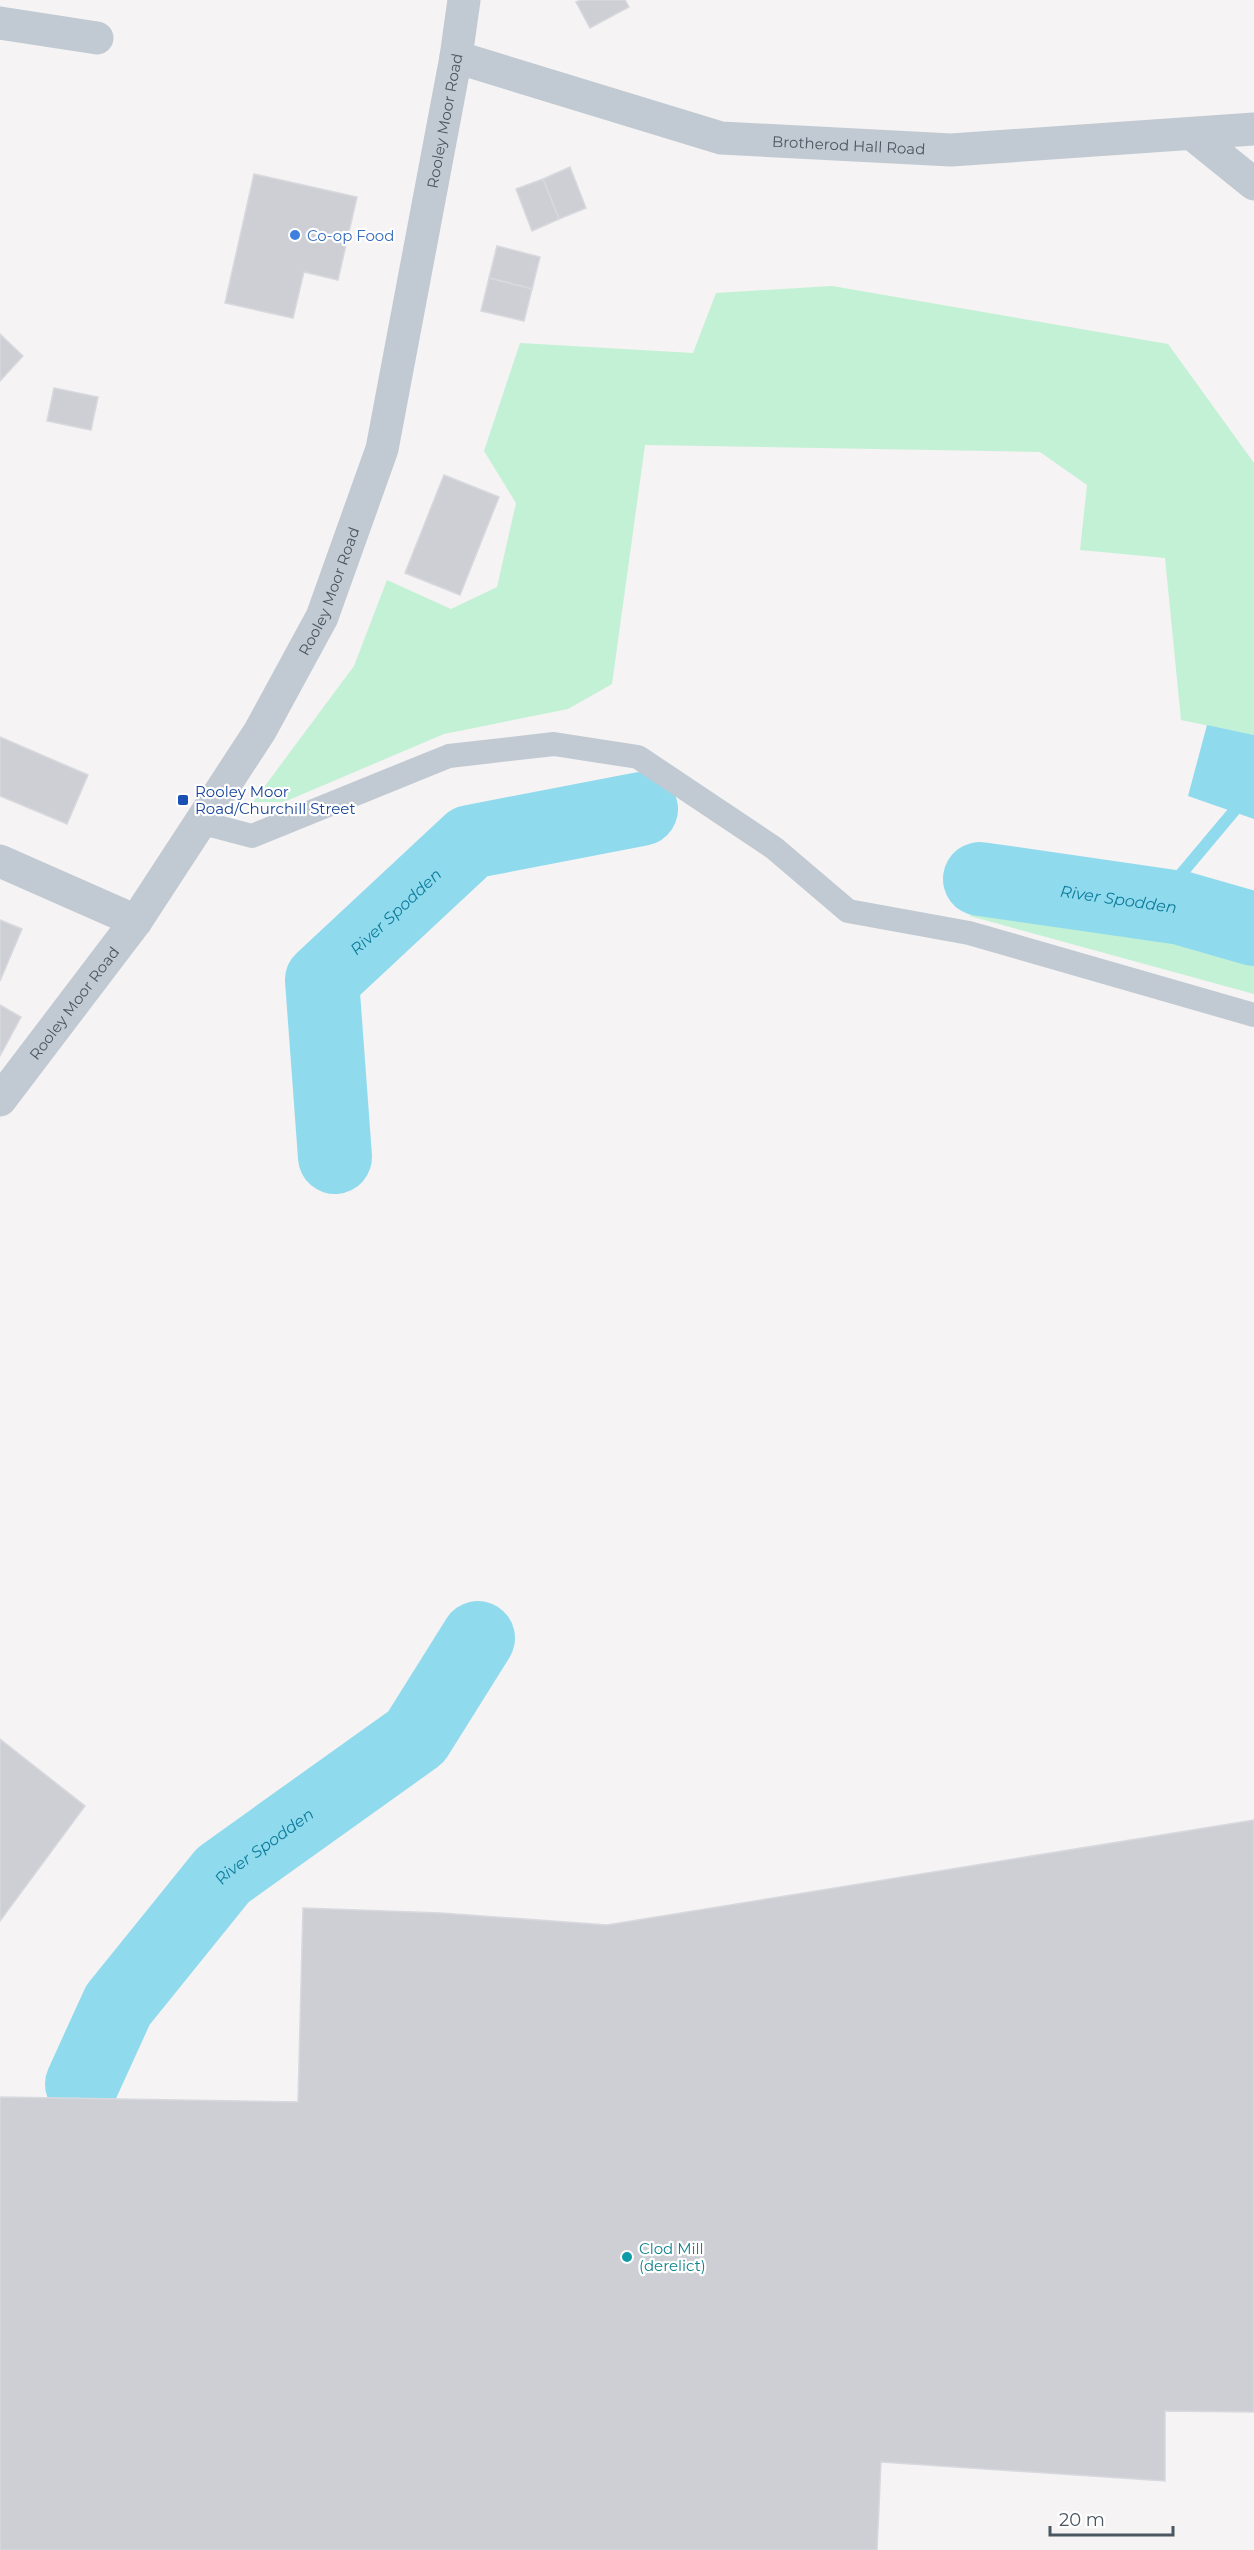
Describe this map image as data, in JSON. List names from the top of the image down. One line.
{"streets":{"street":["Rooley Moor Road","Brotherod Hall Road"]},"crossings":[["Rooley Moor Road","Brotherod Hall Road"]],"water":["River Spodden"],"places":{"other":["Co-op Food","Clod Mill (derelict)"],"transit":["Rooley Moor Road/Churchill Street"]},"scale_bar":"20 m"}
